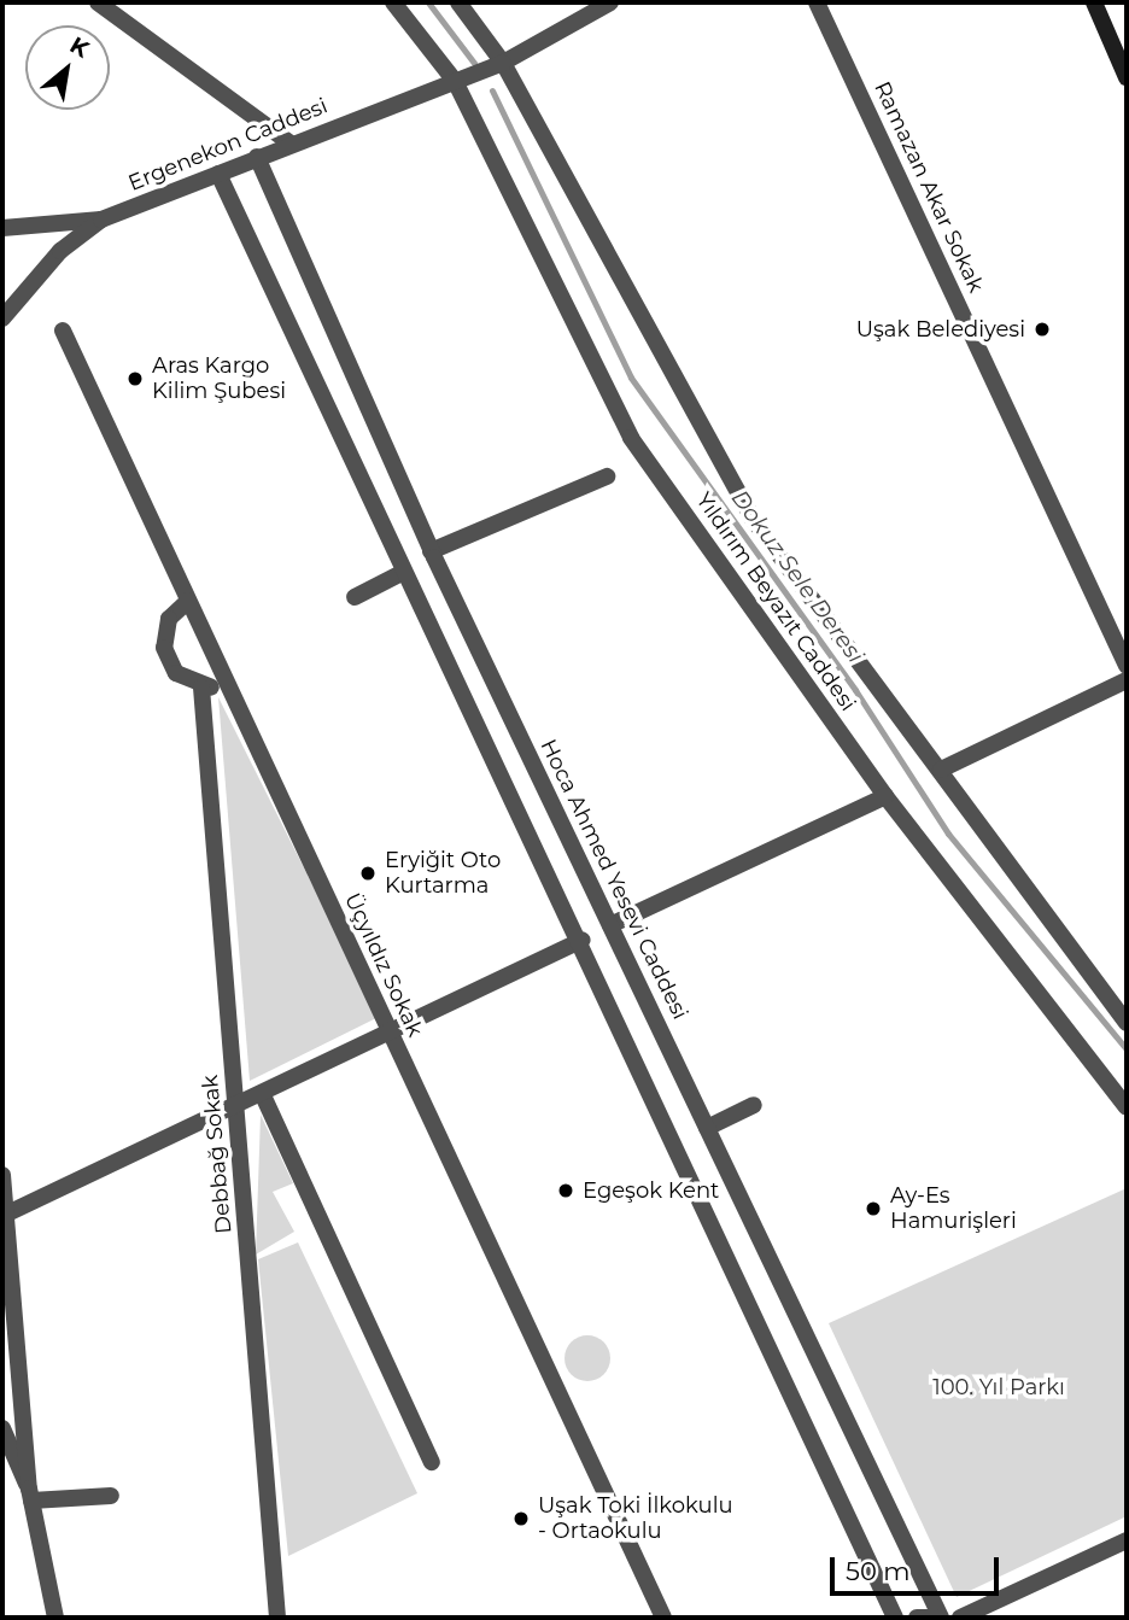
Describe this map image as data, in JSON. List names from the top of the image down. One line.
{"streets":{"street":["Ergenekon Caddesi","Ramazan Akar Sokak","Yıldırım Beyazıt Caddesi","Hoca Ahmed Yesevi Caddesi","Üçyıldız Sokak","Debbağ Sokak"]},"crossings":[["Ergenekon Caddesi","Yıldırım Beyazıt Caddesi"],["Ergenekon Caddesi","Hoca Ahmed Yesevi Caddesi"]],"water":["Dokuz Sele Deresi"],"parks":["100. Yıl Parkı"],"places":["Uşak Belediyesi","Aras Kargo Kilim Şubesi","Eryiğit Oto Kurtarma","Egeşok Kent","Ay-Es Hamurişleri","Uşak Toki İlkokulu - Ortaokulu"],"scale_bar":"50 m","north":"top right"}
